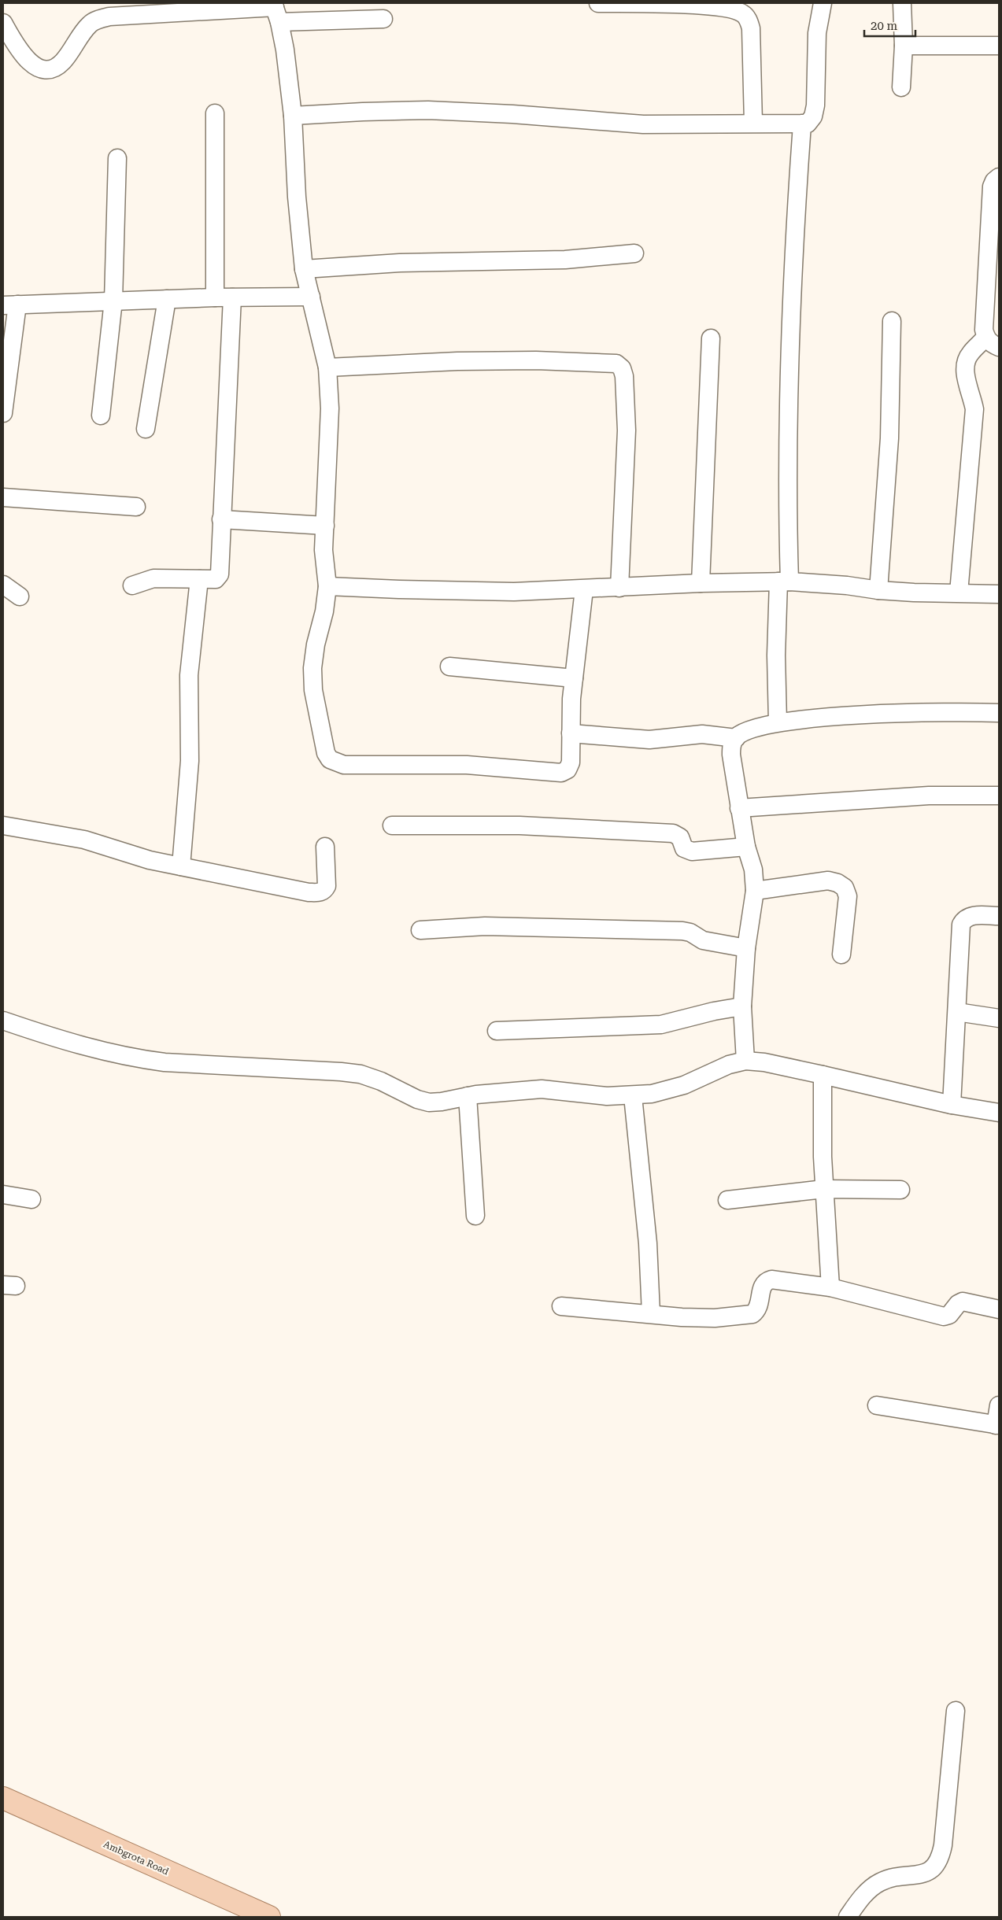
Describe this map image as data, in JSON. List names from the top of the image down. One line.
{"streets":{"main road":["Ambgrota Road"]},"scale_bar":"20 m"}
